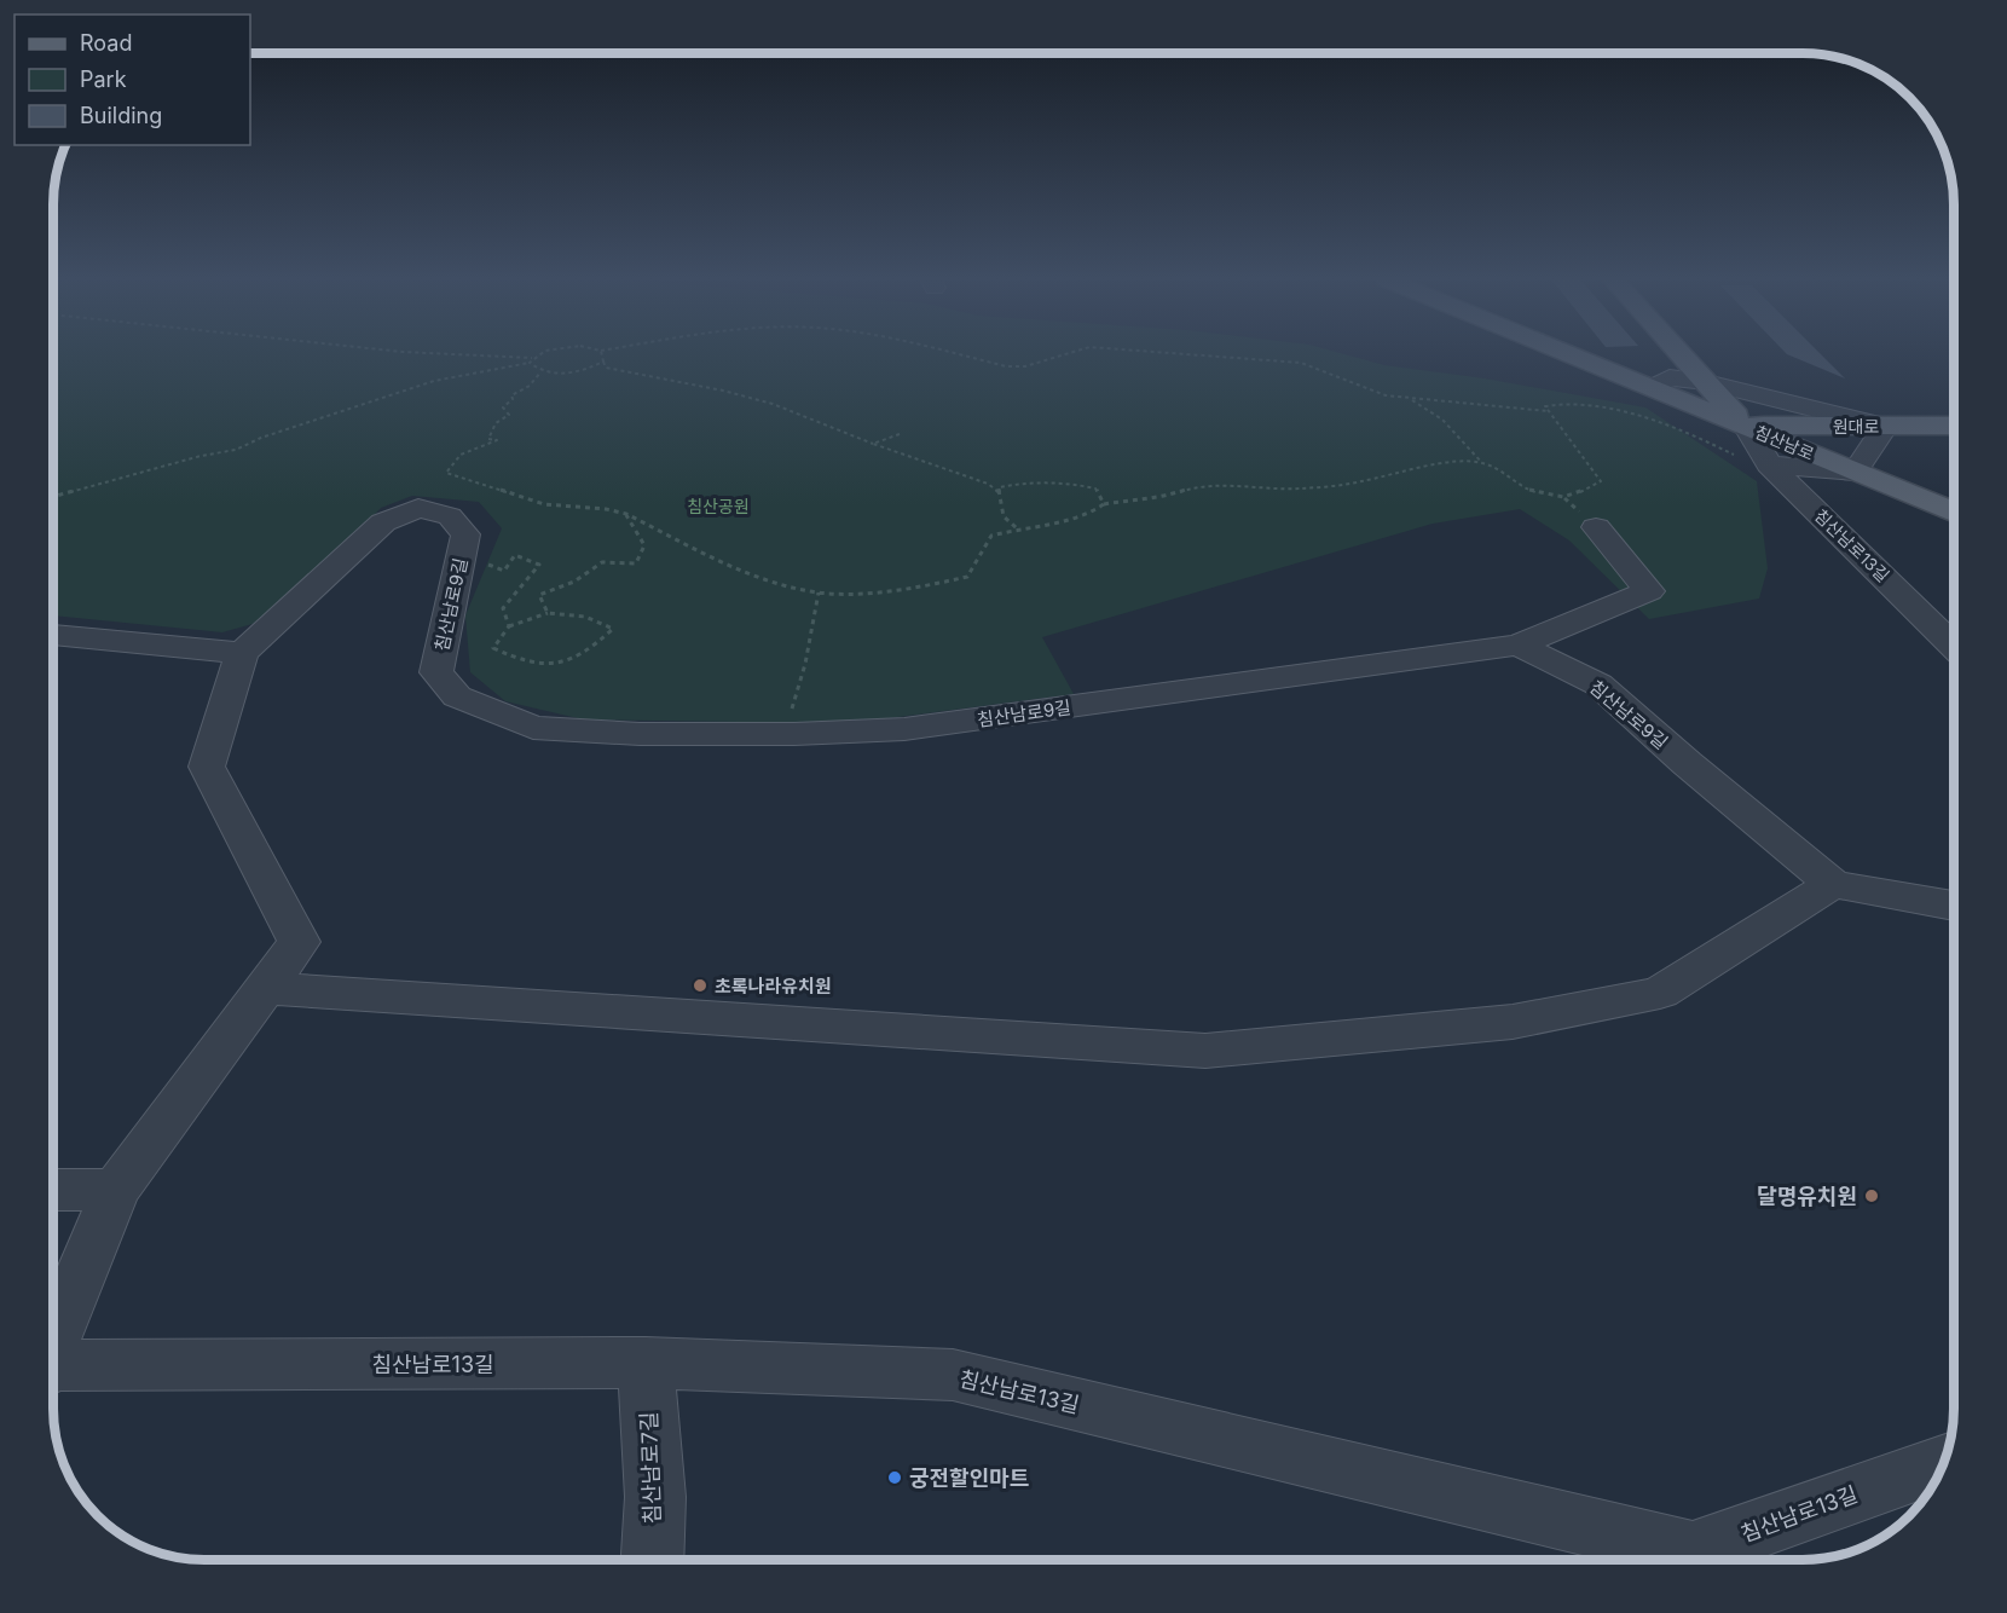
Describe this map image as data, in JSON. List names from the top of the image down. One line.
{"streets":{"main road":["원대로","침산남로"],"street":["침산남로13길","침산남로9길","침산남로7길"]},"crossings":[["원대로","침산남로"],["원대로","침산남로13길"],["침산남로","침산남로13길"],["침산남로13길","침산남로7길"]],"parks":["침산공원"],"places":["초록나라유치원","달명유치원","궁전할인마트"],"legend":["Road","Park","Building"]}
